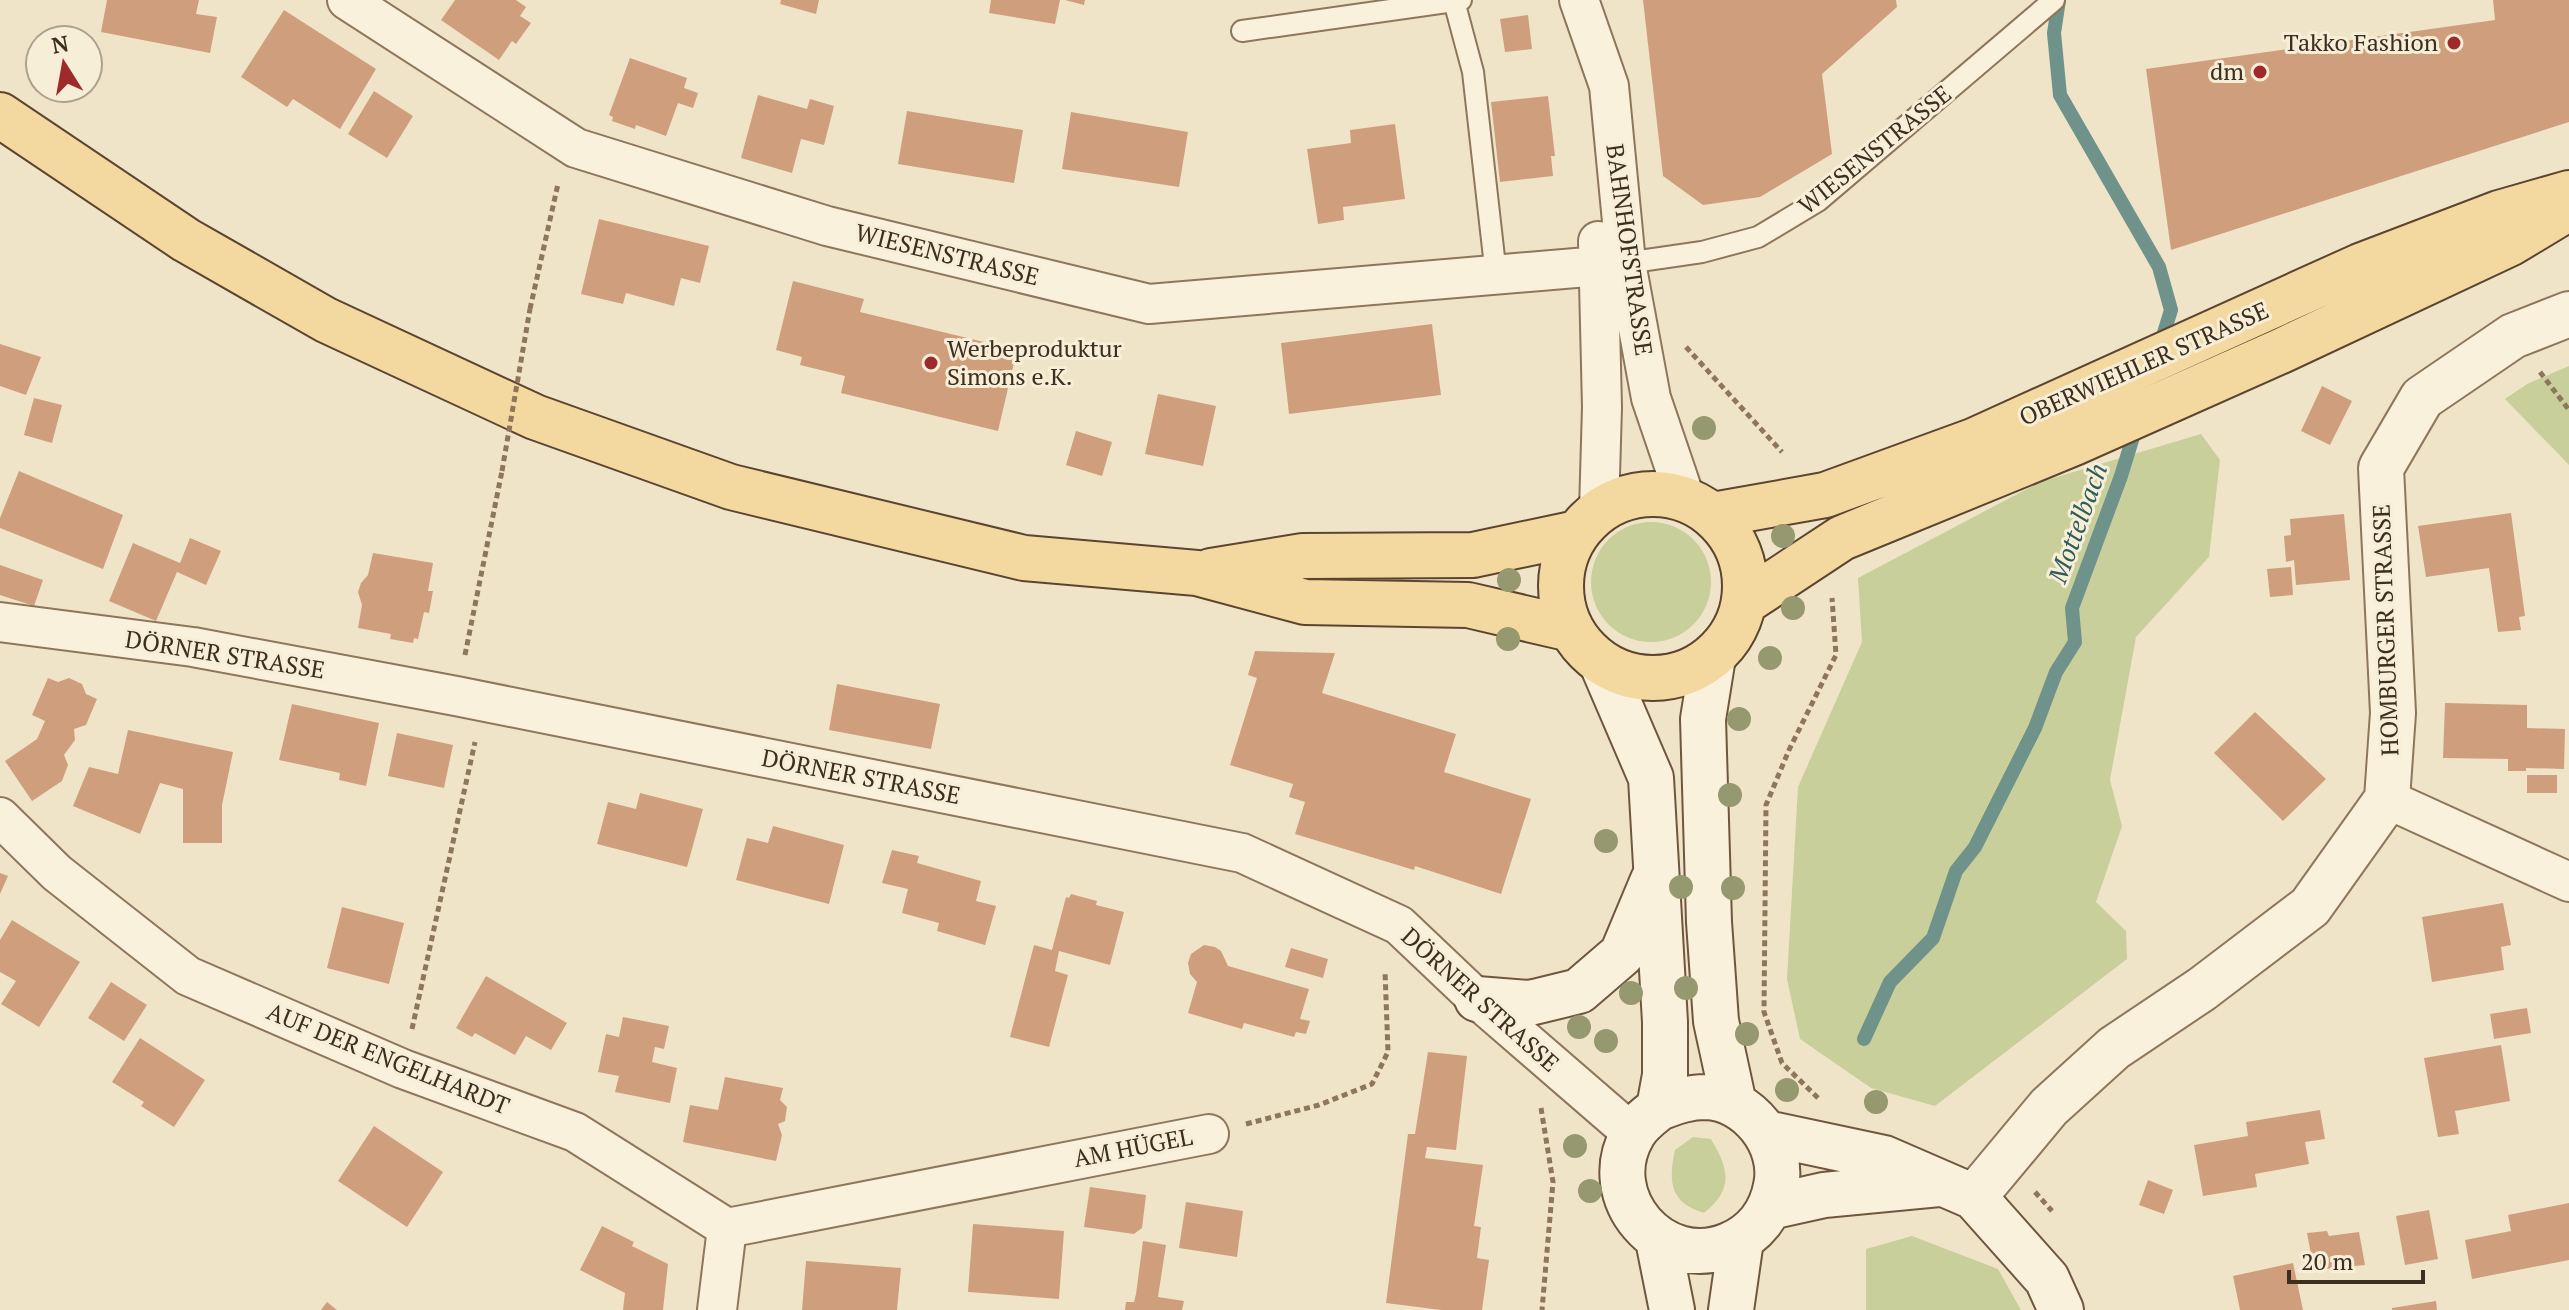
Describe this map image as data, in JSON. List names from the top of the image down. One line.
{"streets":{"main road":["OBERWIEHLER STRASSE","HOMBURGER STRASSE"],"street":["WIESENSTRASSE","BAHNHOFSTRASSE","DÖRNER STRASSE","AUF DER ENGELHARDT","AM HÜGEL"]},"crossings":[["WIESENSTRASSE","BAHNHOFSTRASSE"],["BAHNHOFSTRASSE","OBERWIEHLER STRASSE"],["DÖRNER STRASSE","AM HÜGEL"],["AUF DER ENGELHARDT","AM HÜGEL"]],"water":["Mottelbach"],"places":["Takko Fashion","dm","Werbeproduktur Simons e.K."],"scale_bar":"20 m","north":"top"}
